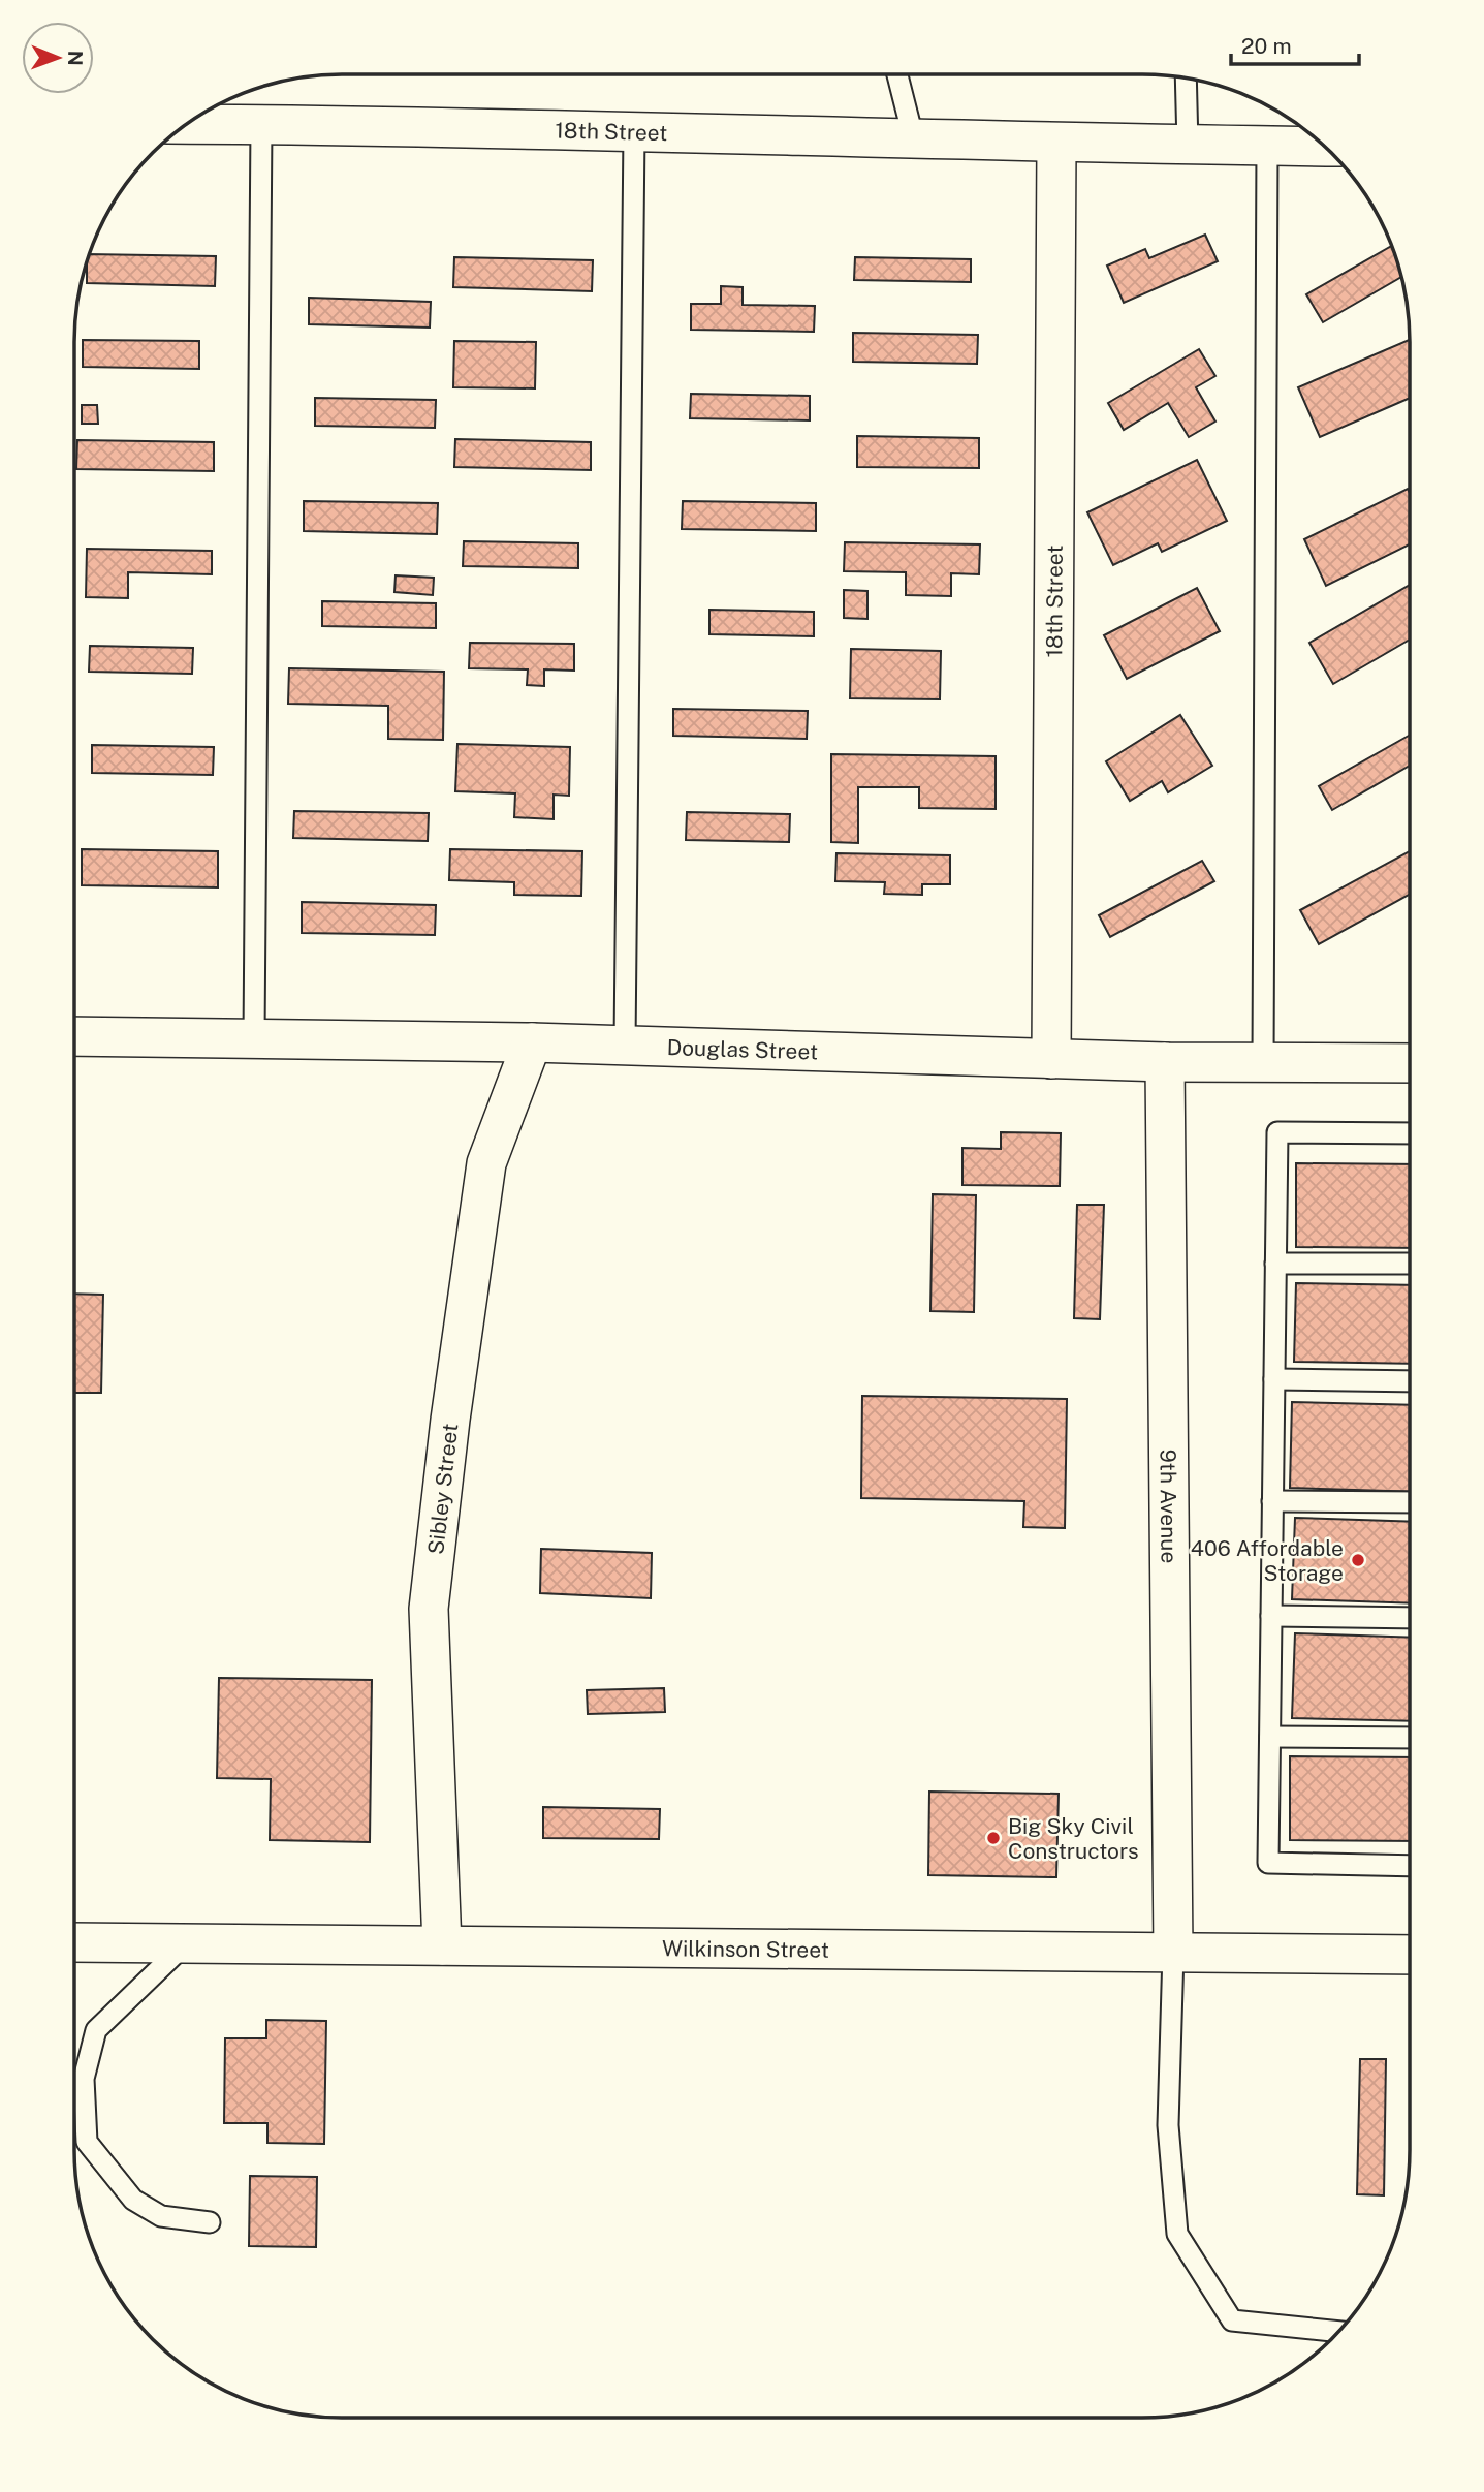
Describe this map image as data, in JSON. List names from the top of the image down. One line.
{"streets":{"street":["18th Street","Douglas Street","Sibley Street","9th Avenue","Wilkinson Street"]},"crossings":[["18th Street","Douglas Street"],["Douglas Street","Sibley Street"],["Douglas Street","9th Avenue"],["Sibley Street","Wilkinson Street"],["9th Avenue","Wilkinson Street"]],"places":["406 Affordable Storage","Big Sky Civil Constructors"],"scale_bar":"20 m","north":"right"}
